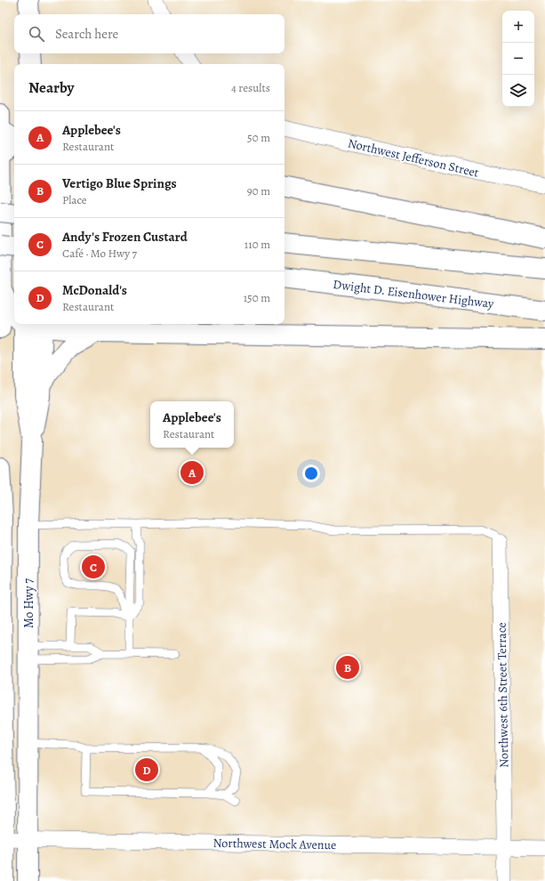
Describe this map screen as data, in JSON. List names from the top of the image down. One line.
{"streets":{"main road":["Dwight D. Eisenhower Highway","Mo Hwy 7"],"street":["Northwest Jefferson Street","Northwest 6th Street Terrace","Northwest Mock Avenue"]},"crossings":[["Mo Hwy 7","Northwest Mock Avenue"],["Northwest 6th Street Terrace","Northwest Mock Avenue"]],"page":{"map_buttons":["+","−"],"search":"Search here","heading":["Nearby","4 results"],"list":[{"mark":"A","name":"Applebee's","note":"Restaurant","value":"50 m"},{"mark":"B","name":"Vertigo Blue Springs","note":"Place","value":"90 m"},{"mark":"C","name":"Andy's Frozen Custard","note":"Café · Mo Hwy 7","value":"110 m"},{"mark":"D","name":"McDonald's","note":"Restaurant","value":"150 m"}],"popup":["Applebee's","Restaurant"],"pins":["A","C","B","D"]}}
